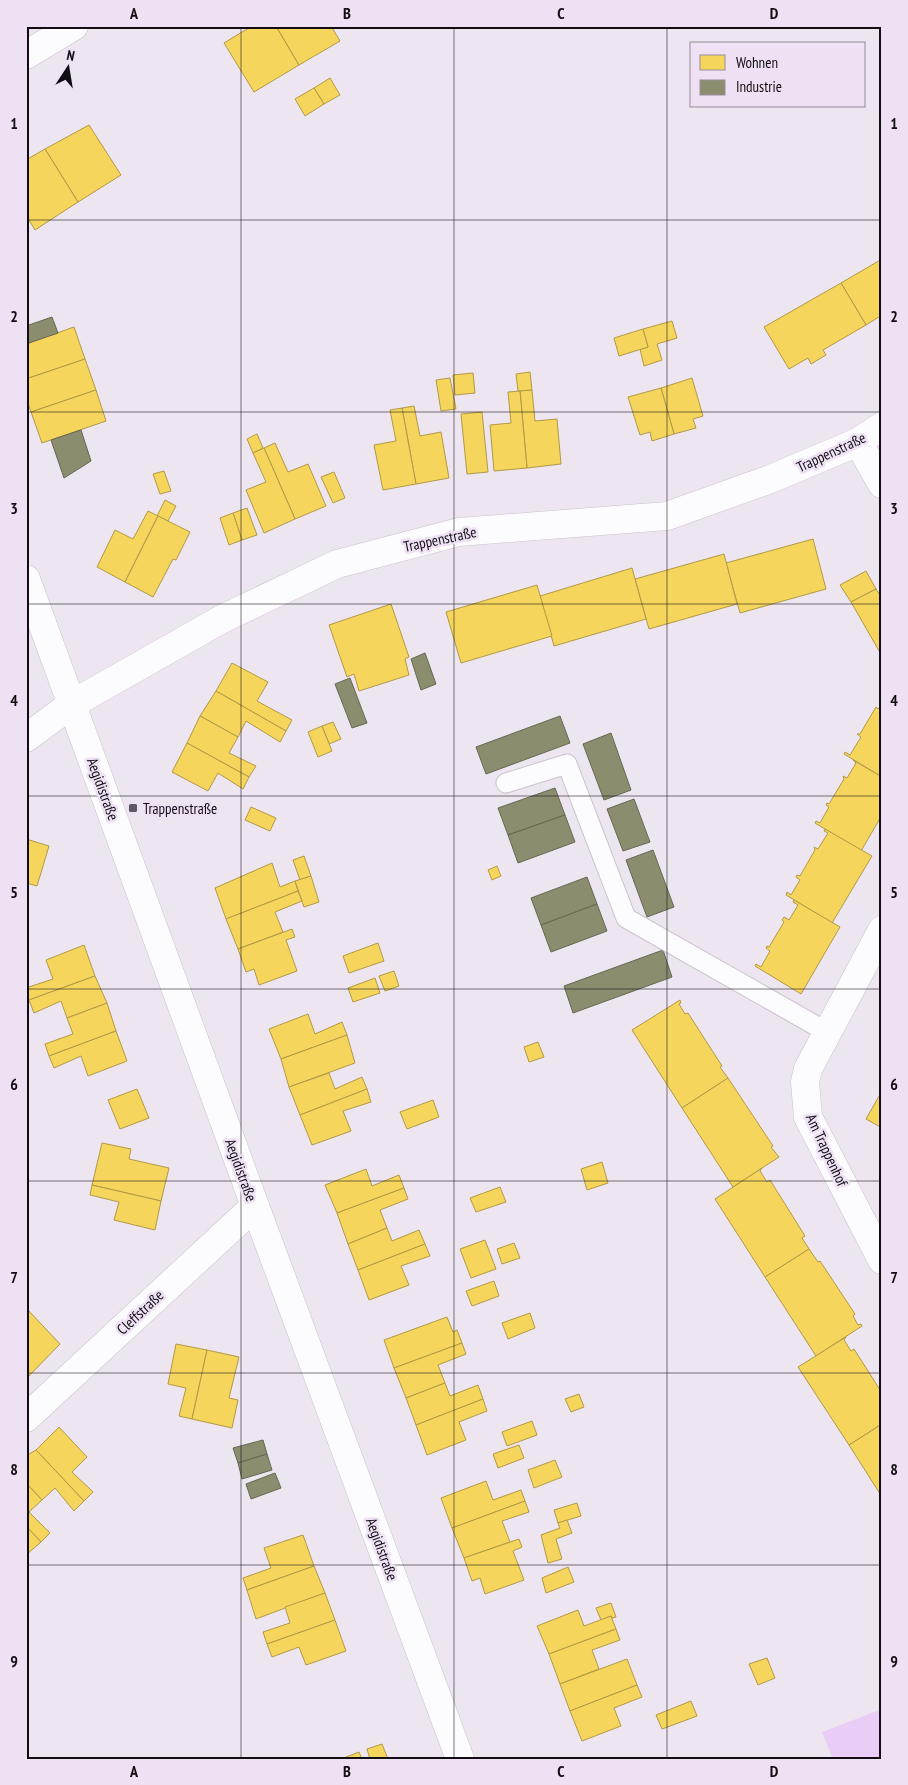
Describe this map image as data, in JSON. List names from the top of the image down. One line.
{"streets":{"street":["Trappenstraße","Aegidistraße","Am Trappenhof","Cleffstraße"]},"crossings":[["Trappenstraße","Aegidistraße"],["Aegidistraße","Cleffstraße"]],"places":{"transit":["Trappenstraße"]},"legend":["Wohnen","Industrie"],"north":"top","grid":{"columns":["A","B","C","D"],"rows":["1","2","3","4","5","6","7","8","9"]}}
